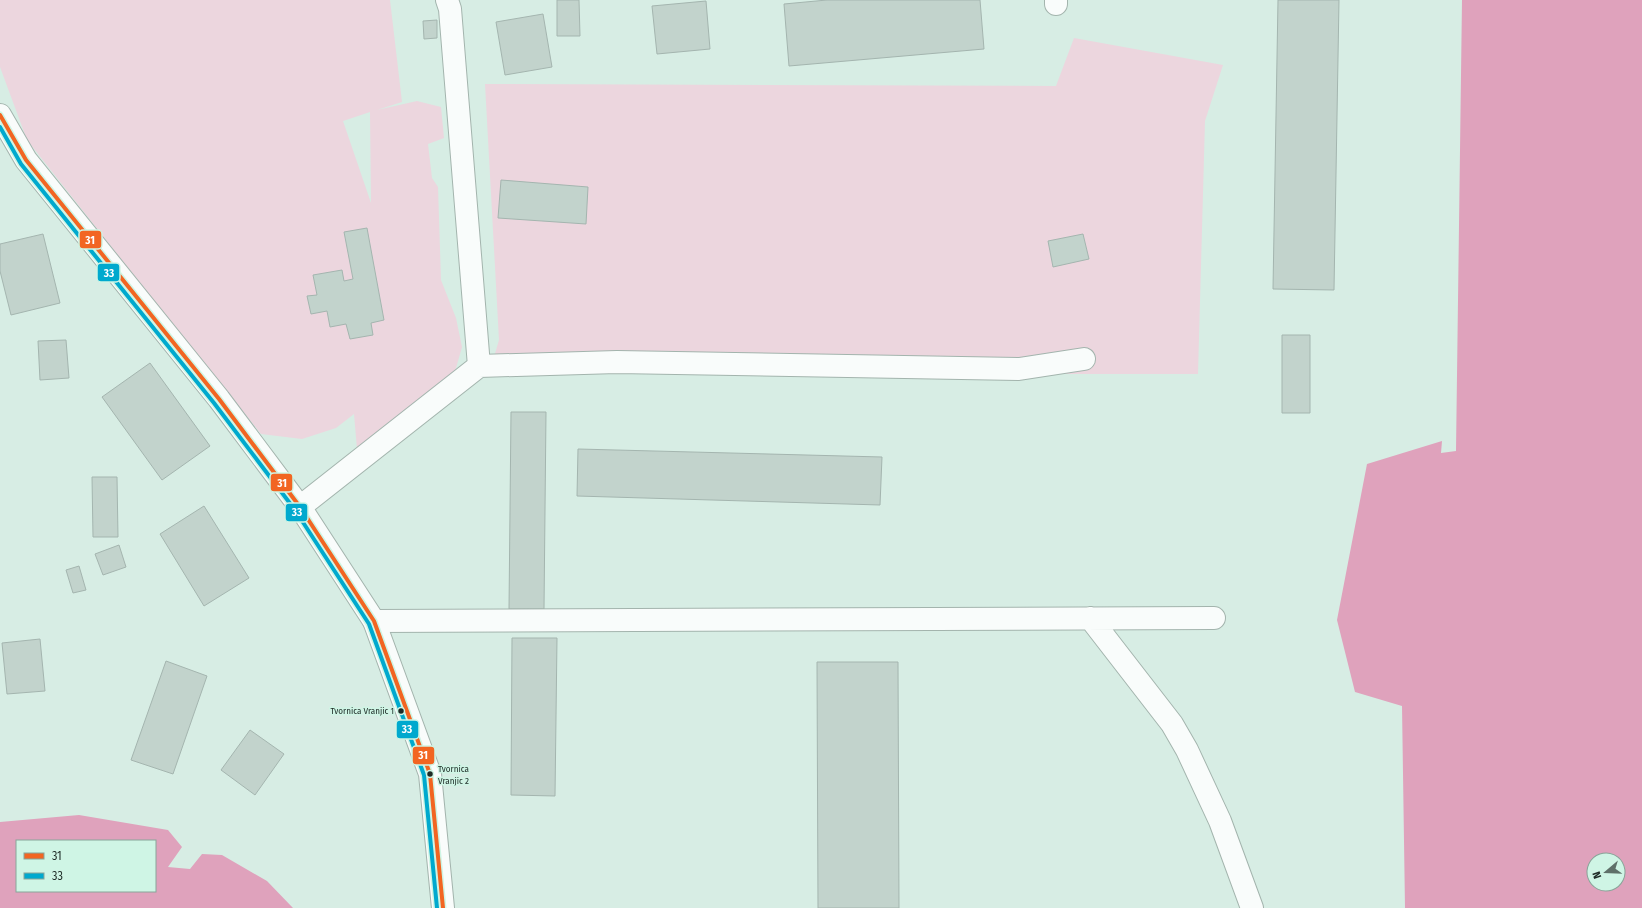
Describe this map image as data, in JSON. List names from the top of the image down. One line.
{"places":["Tvornica Vranjic 1","Tvornica Vranjic 2"],"lines":["transit line 31","transit line 33"],"legend":["31","33"],"north":"left"}
